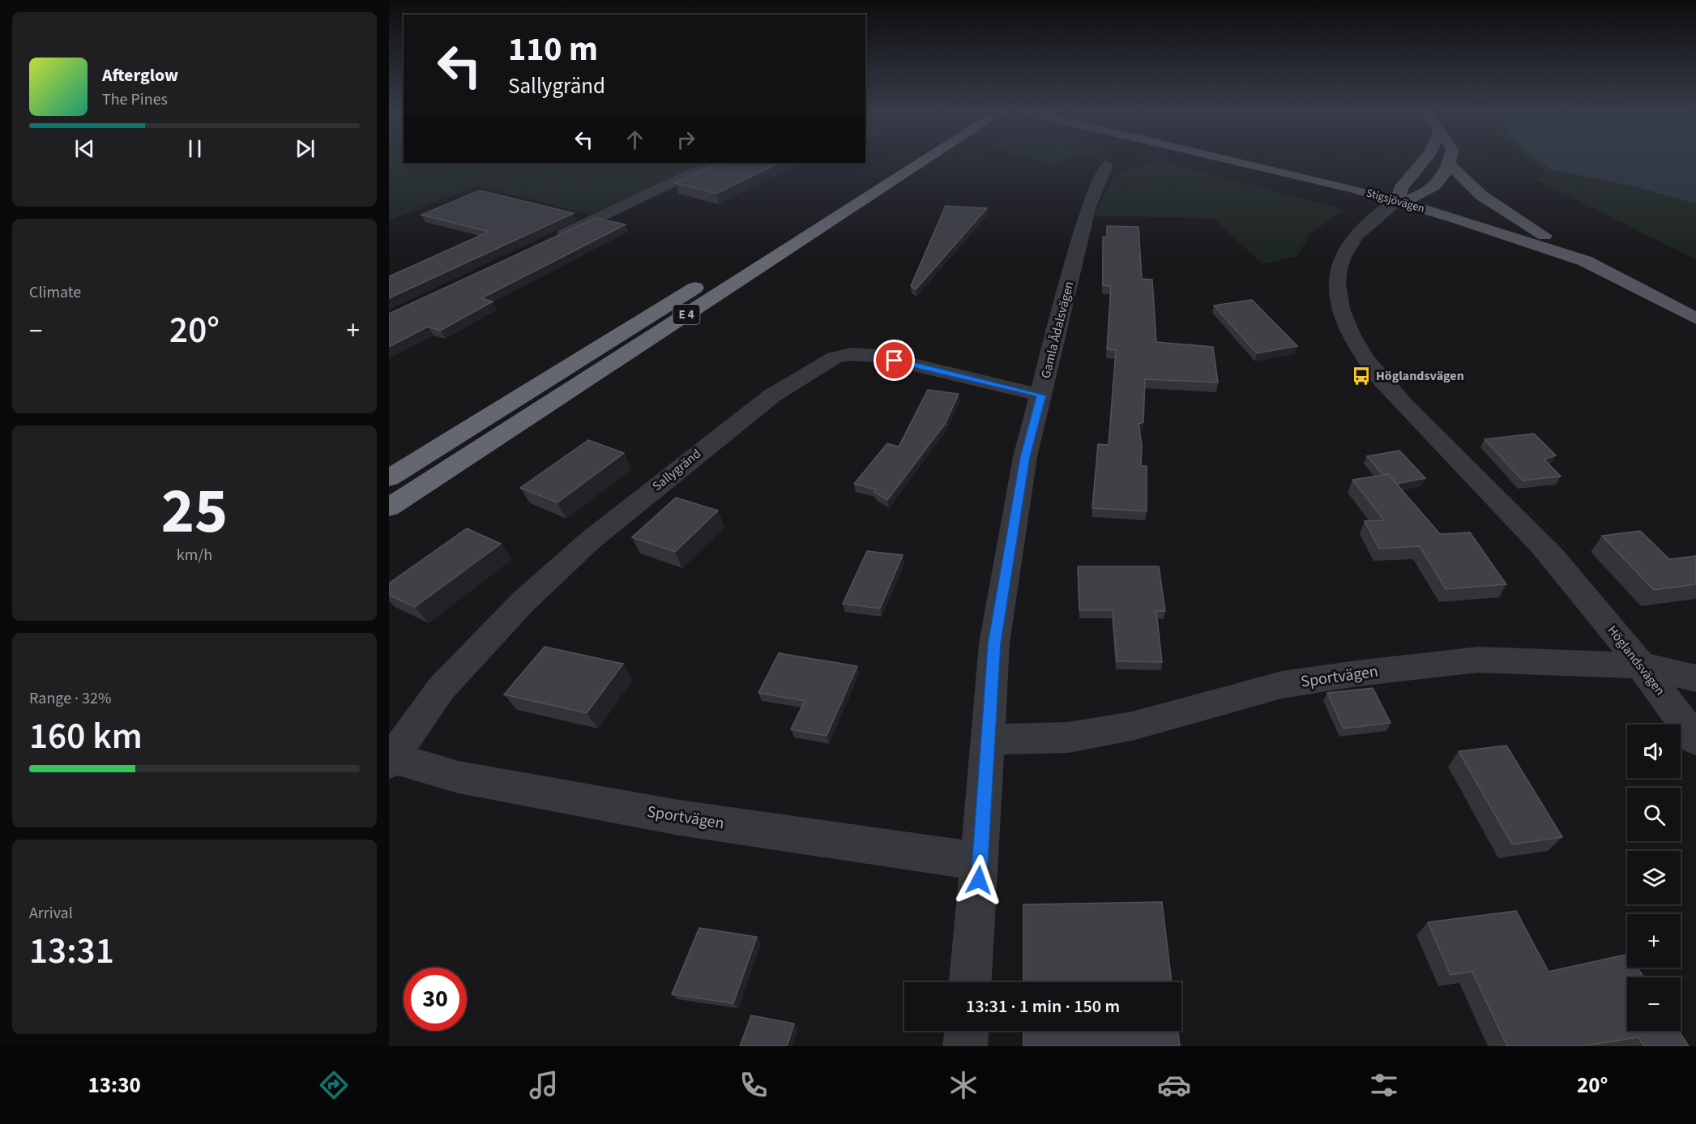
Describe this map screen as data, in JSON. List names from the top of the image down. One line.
{"streets":{"highway":["E 4"],"main road":["Stigsjövägen"],"street":["Gamla Ådalsvägen","Sallygränd","Höglandsvägen","Sportvägen"]},"crossings":[["Stigsjövägen","Höglandsvägen"],["Gamla Ådalsvägen","Sallygränd"],["Gamla Ådalsvägen","Sportvägen"],["Sallygränd","Sportvägen"],["Höglandsvägen","Sportvägen"]],"places":{"bus stop":["Höglandsvägen"]},"page":{"turn":["110 m","Sallygränd"],"song":["Afterglow","The Pines"],"tile":["Climate",["25","km/h"],["Range · 32%","160 km"],["Arrival","13:31"]],"heat":["−","20°","+"],"map_buttons":["+","−"],"limit":"30","trip":"13:31 · 1 min · 150 m","tabs":["13:30","20°"]}}
